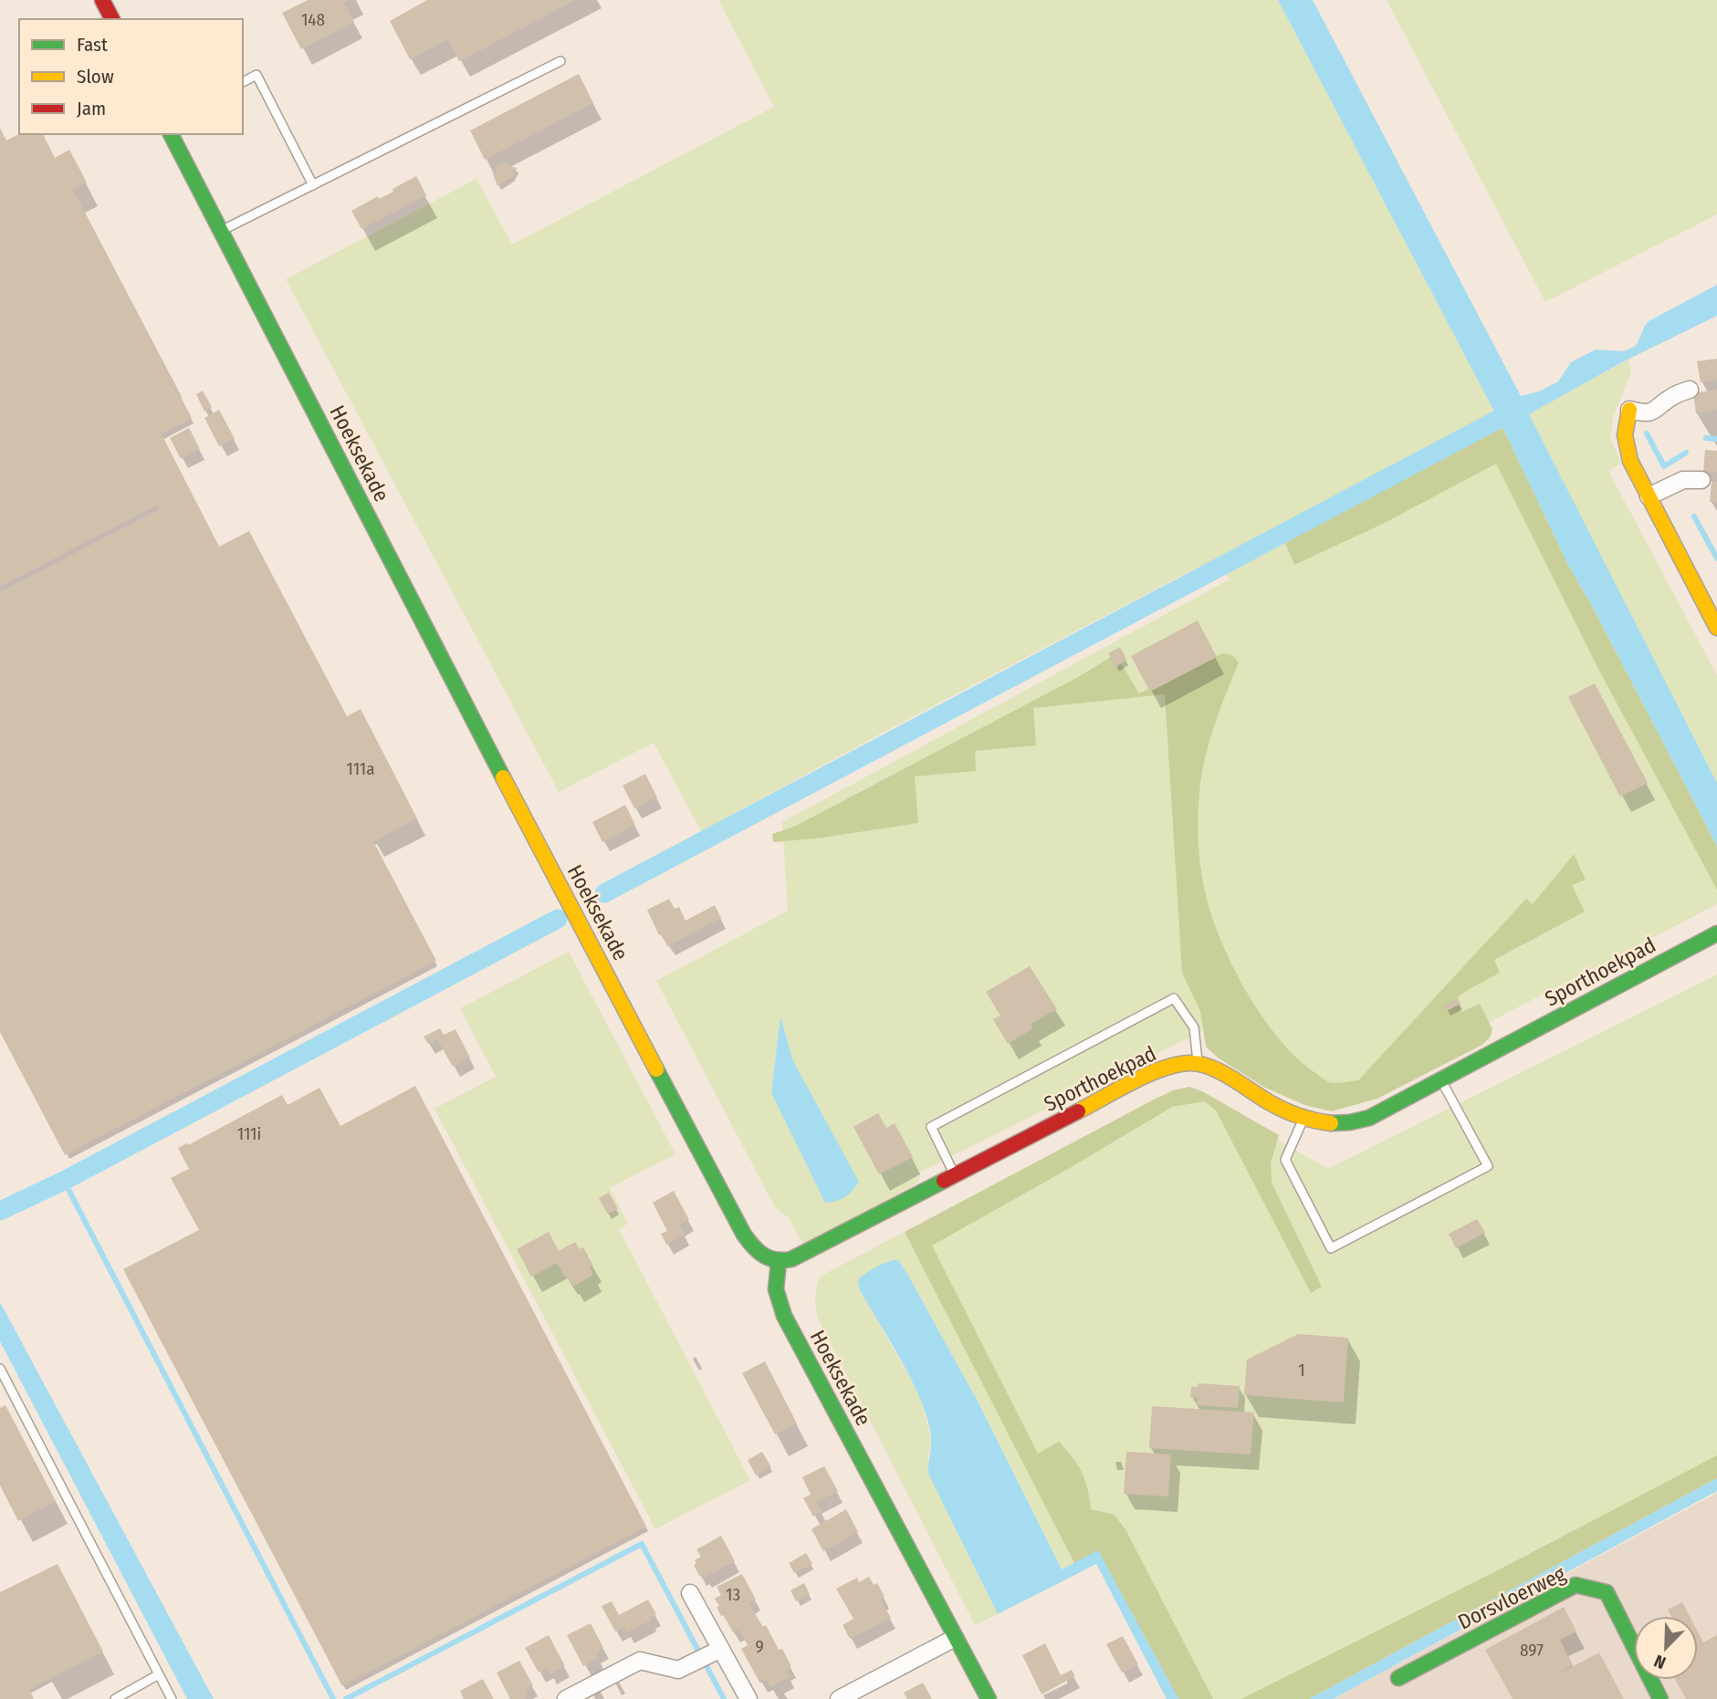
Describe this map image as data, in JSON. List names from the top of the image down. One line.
{"streets":{"street":["Hoeksekade","Sporthoekpad","Dorsvloerweg"]},"crossings":[["Hoeksekade","Sporthoekpad"]],"house_numbers":["148","111a","111i","1","13","9","897"],"legend":["Fast","Slow","Jam"],"north":"bottom left"}
